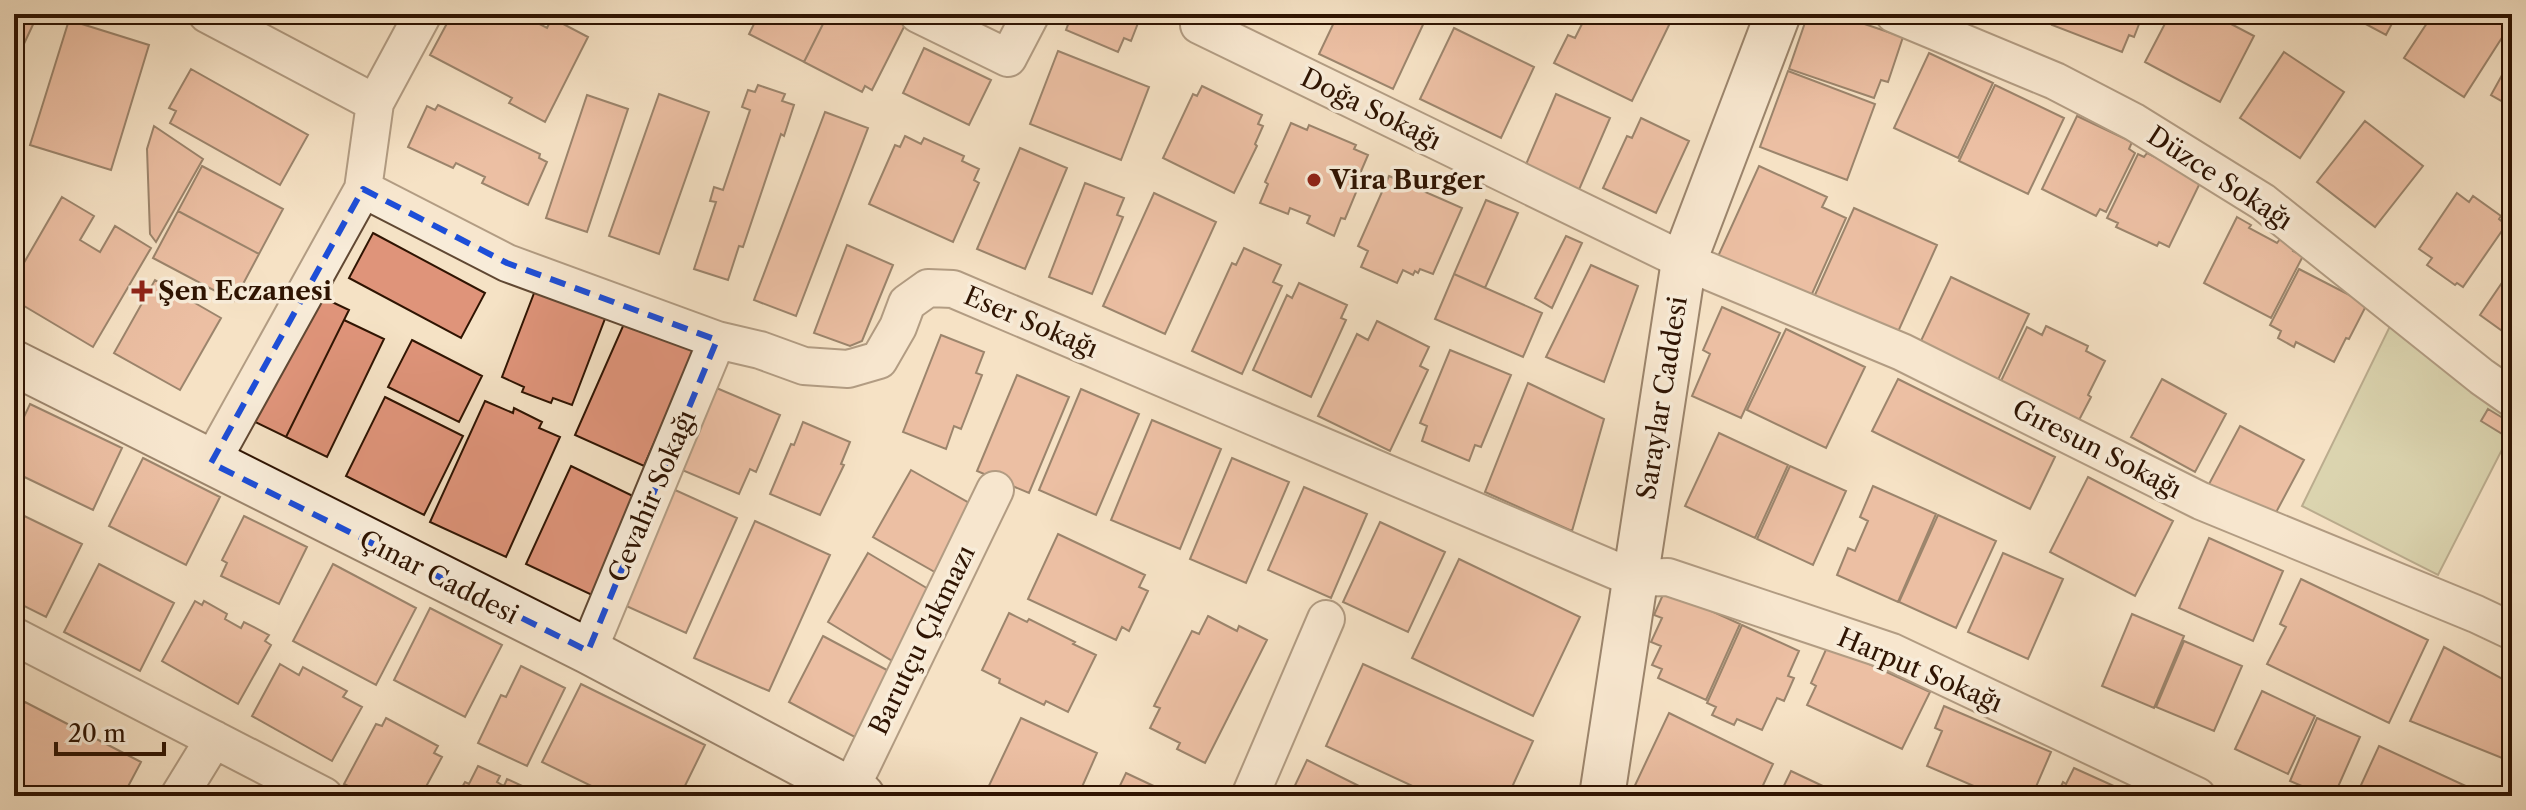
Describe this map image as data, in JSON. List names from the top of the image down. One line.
{"streets":{"street":["Doğa Sokağı","Düzce Sokağı","Eser Sokağı","Saraylar Caddesi","Gıresun Sokağı","Cevahir Sokağı","Çınar Caddesi","Barutçu Çıkmazı","Harput Sokağı"]},"crossings":[["Doğa Sokağı","Saraylar Caddesi"],["Doğa Sokağı","Gıresun Sokağı"],["Eser Sokağı","Saraylar Caddesi"],["Eser Sokağı","Cevahir Sokağı"],["Eser Sokağı","Harput Sokağı"],["Saraylar Caddesi","Gıresun Sokağı"],["Saraylar Caddesi","Harput Sokağı"],["Cevahir Sokağı","Çınar Caddesi"],["Çınar Caddesi","Barutçu Çıkmazı"]],"places":{"other":["Vira Burger"],"health":["Şen Eczanesi"]},"scale_bar":"20 m"}
